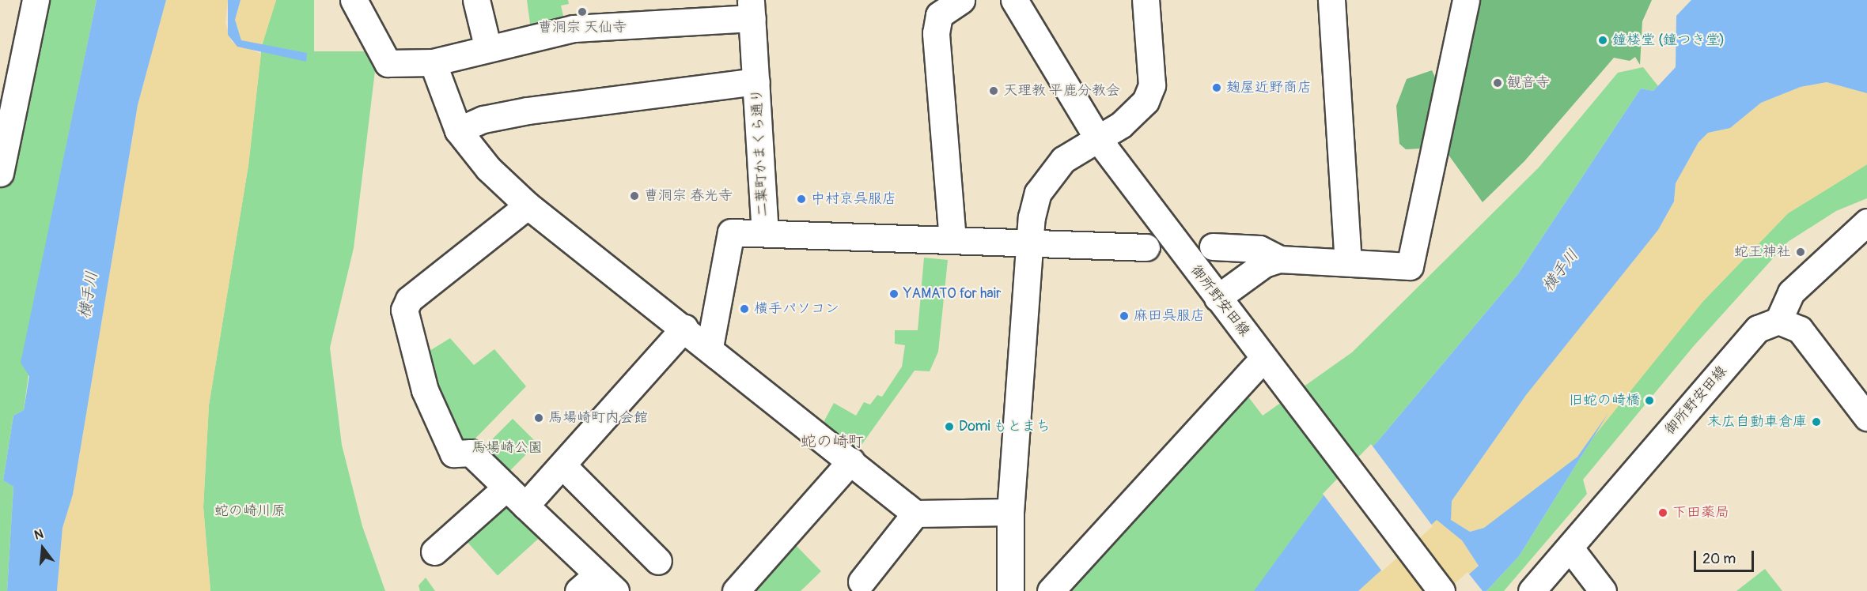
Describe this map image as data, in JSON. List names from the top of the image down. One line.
{"streets":{"street":["二葉町かまくら通り","御所野安田線"]},"districts":["蛇の崎町"],"water":["横手川"],"parks":["馬場崎公園","蛇の崎川原"],"places":["曹洞宗 天仙寺","鐘楼堂 (鐘つき堂)","観音寺","麹屋近野商店","天理教 平鹿分教会","曹洞宗 春光寺","中村京呉服店","蛇王神社","YAMATO for hair","横手パソコン","麻田呉服店","旧蛇の崎橋","馬場崎町内会館","末広自動車倉庫","Domi もとまち","下田薬局"],"scale_bar":"20 m","north":"top"}
